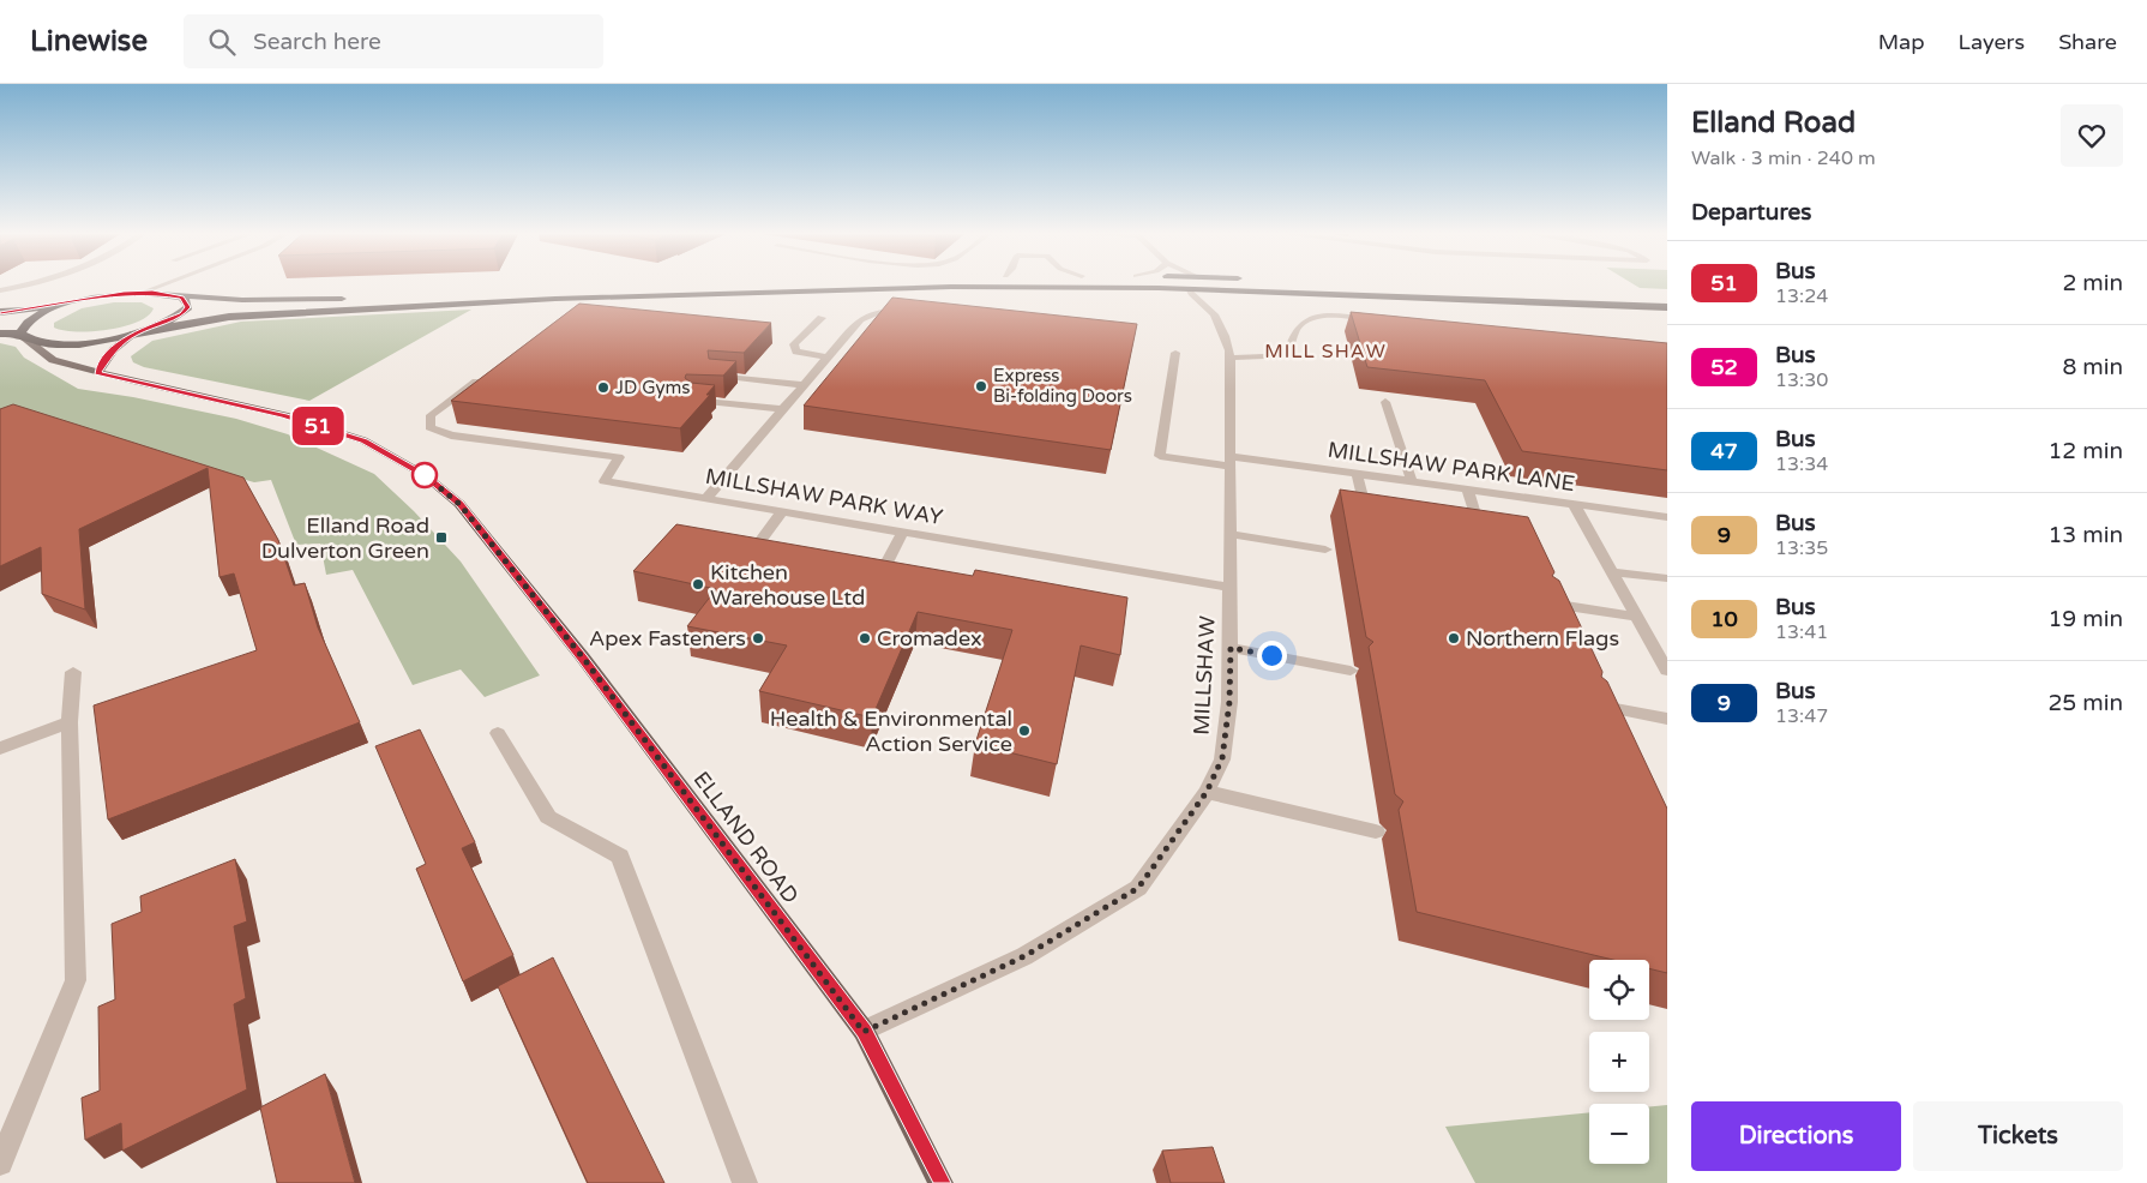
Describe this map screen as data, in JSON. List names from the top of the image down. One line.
{"streets":{"main road":["ELLAND ROAD"],"street":["MILLSHAW PARK LANE","MILLSHAW PARK WAY","MILLSHAW"]},"crossings":[["MILLSHAW PARK LANE","MILLSHAW"],["MILLSHAW PARK WAY","MILLSHAW"],["MILLSHAW","ELLAND ROAD"]],"districts":["MILL SHAW"],"places":{"other":["Express Bi-folding Doors","JD Gyms","Kitchen Warehouse Ltd","Apex Fasteners","Cromadex","Northern Flags","Health & Environmental Action Service"],"transit":["Elland Road Dulverton Green"]},"lines":["bus line 51"],"page":{"header":"Linewise","search":"Search here","nav":["Map","Layers","Share"],"on_map":"51","heading":[["Elland Road","Walk · 3 min · 240 m"],"Departures"],"list":[{"mark":"51","name":"Bus","note":"13:24","value":"2 min"},{"mark":"52","name":"Bus","note":"13:30","value":"8 min"},{"mark":"47","name":"Bus","note":"13:34","value":"12 min"},{"mark":"9","name":"Bus","note":"13:35","value":"13 min"},{"mark":"10","name":"Bus","note":"13:41","value":"19 min"},{"mark":"9","name":"Bus","note":"13:47","value":"25 min"}],"map_buttons":["+","−"],"buttons":["Directions","Tickets"]}}
